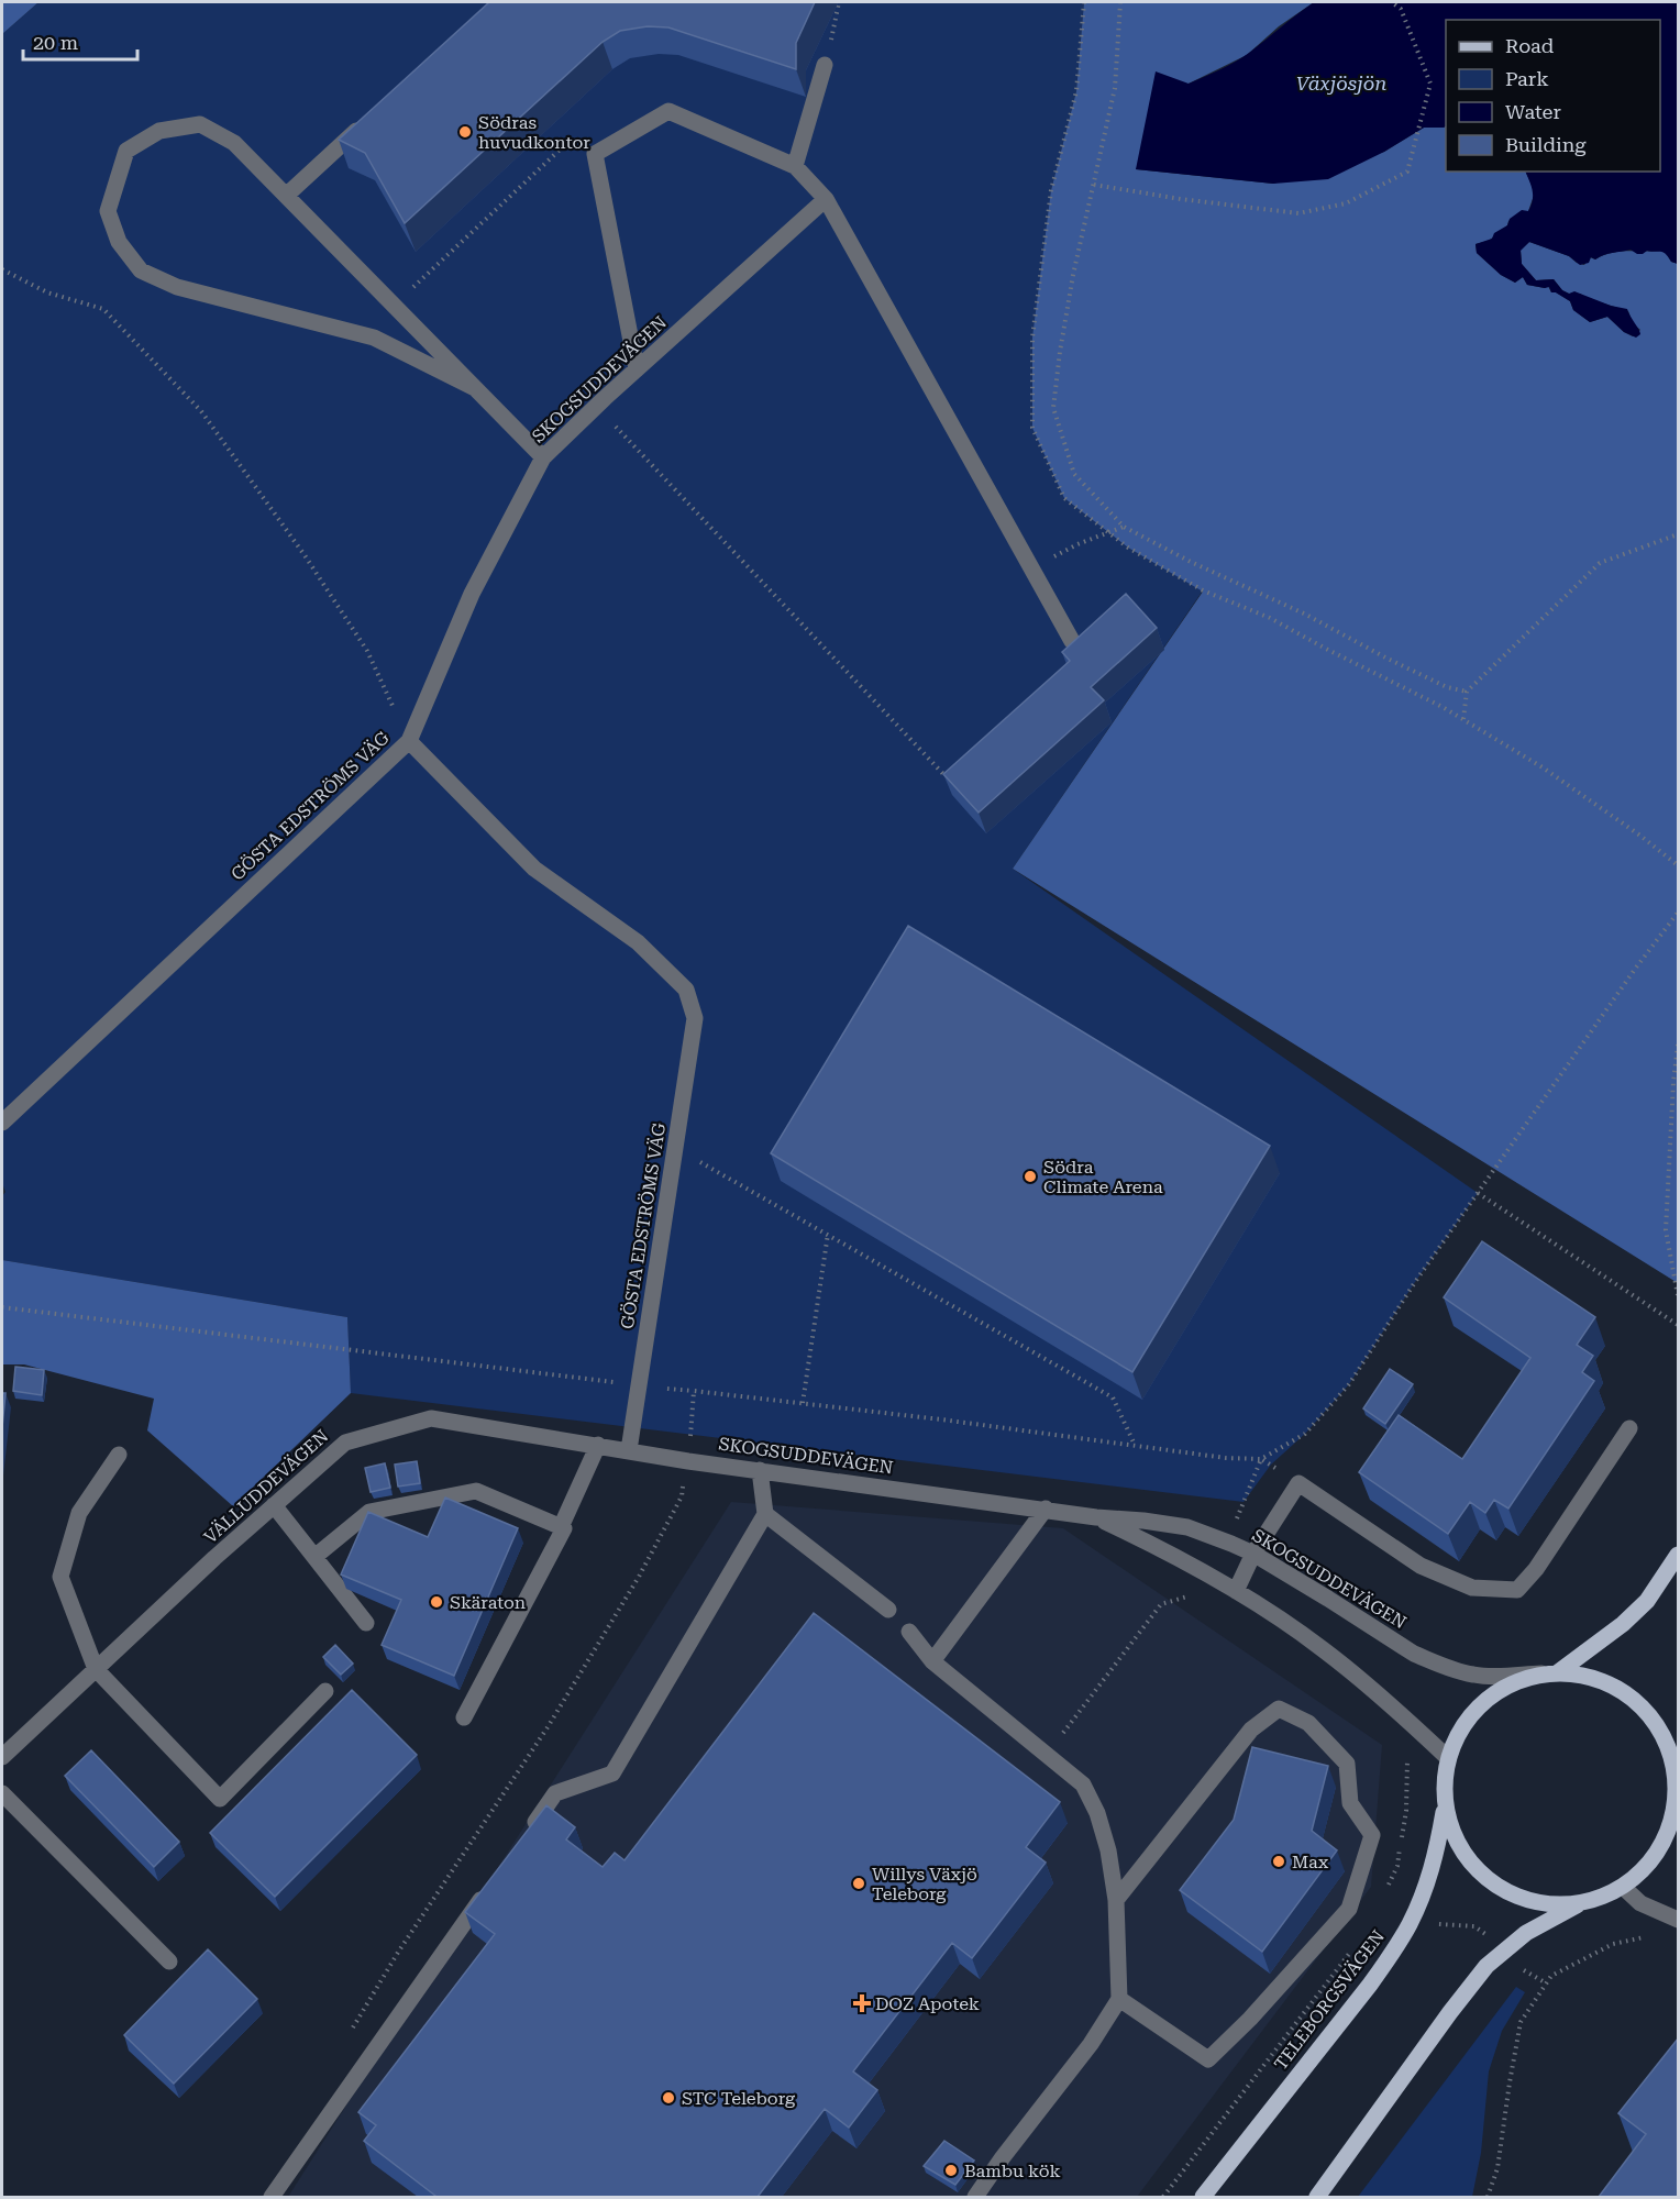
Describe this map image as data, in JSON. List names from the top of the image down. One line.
{"streets":{"main road":["TELEBORGSVÄGEN"],"street":["SKOGSUDDEVÄGEN","GÖSTA EDSTRÖMS VÄG","VÄLLUDDEVÄGEN"]},"crossings":[["SKOGSUDDEVÄGEN","GÖSTA EDSTRÖMS VÄG"],["SKOGSUDDEVÄGEN","VÄLLUDDEVÄGEN"],["SKOGSUDDEVÄGEN","TELEBORGSVÄGEN"],["GÖSTA EDSTRÖMS VÄG","VÄLLUDDEVÄGEN"]],"water":["Växjösjön"],"places":{"other":["Södras huvudkontor","Södra Climate Arena","Skäraton","Max","Willys Växjö Teleborg","STC Teleborg","Bambu kök"],"health":["DOZ Apotek"]},"legend":["Road","Park","Water","Building"],"scale_bar":"20 m"}
